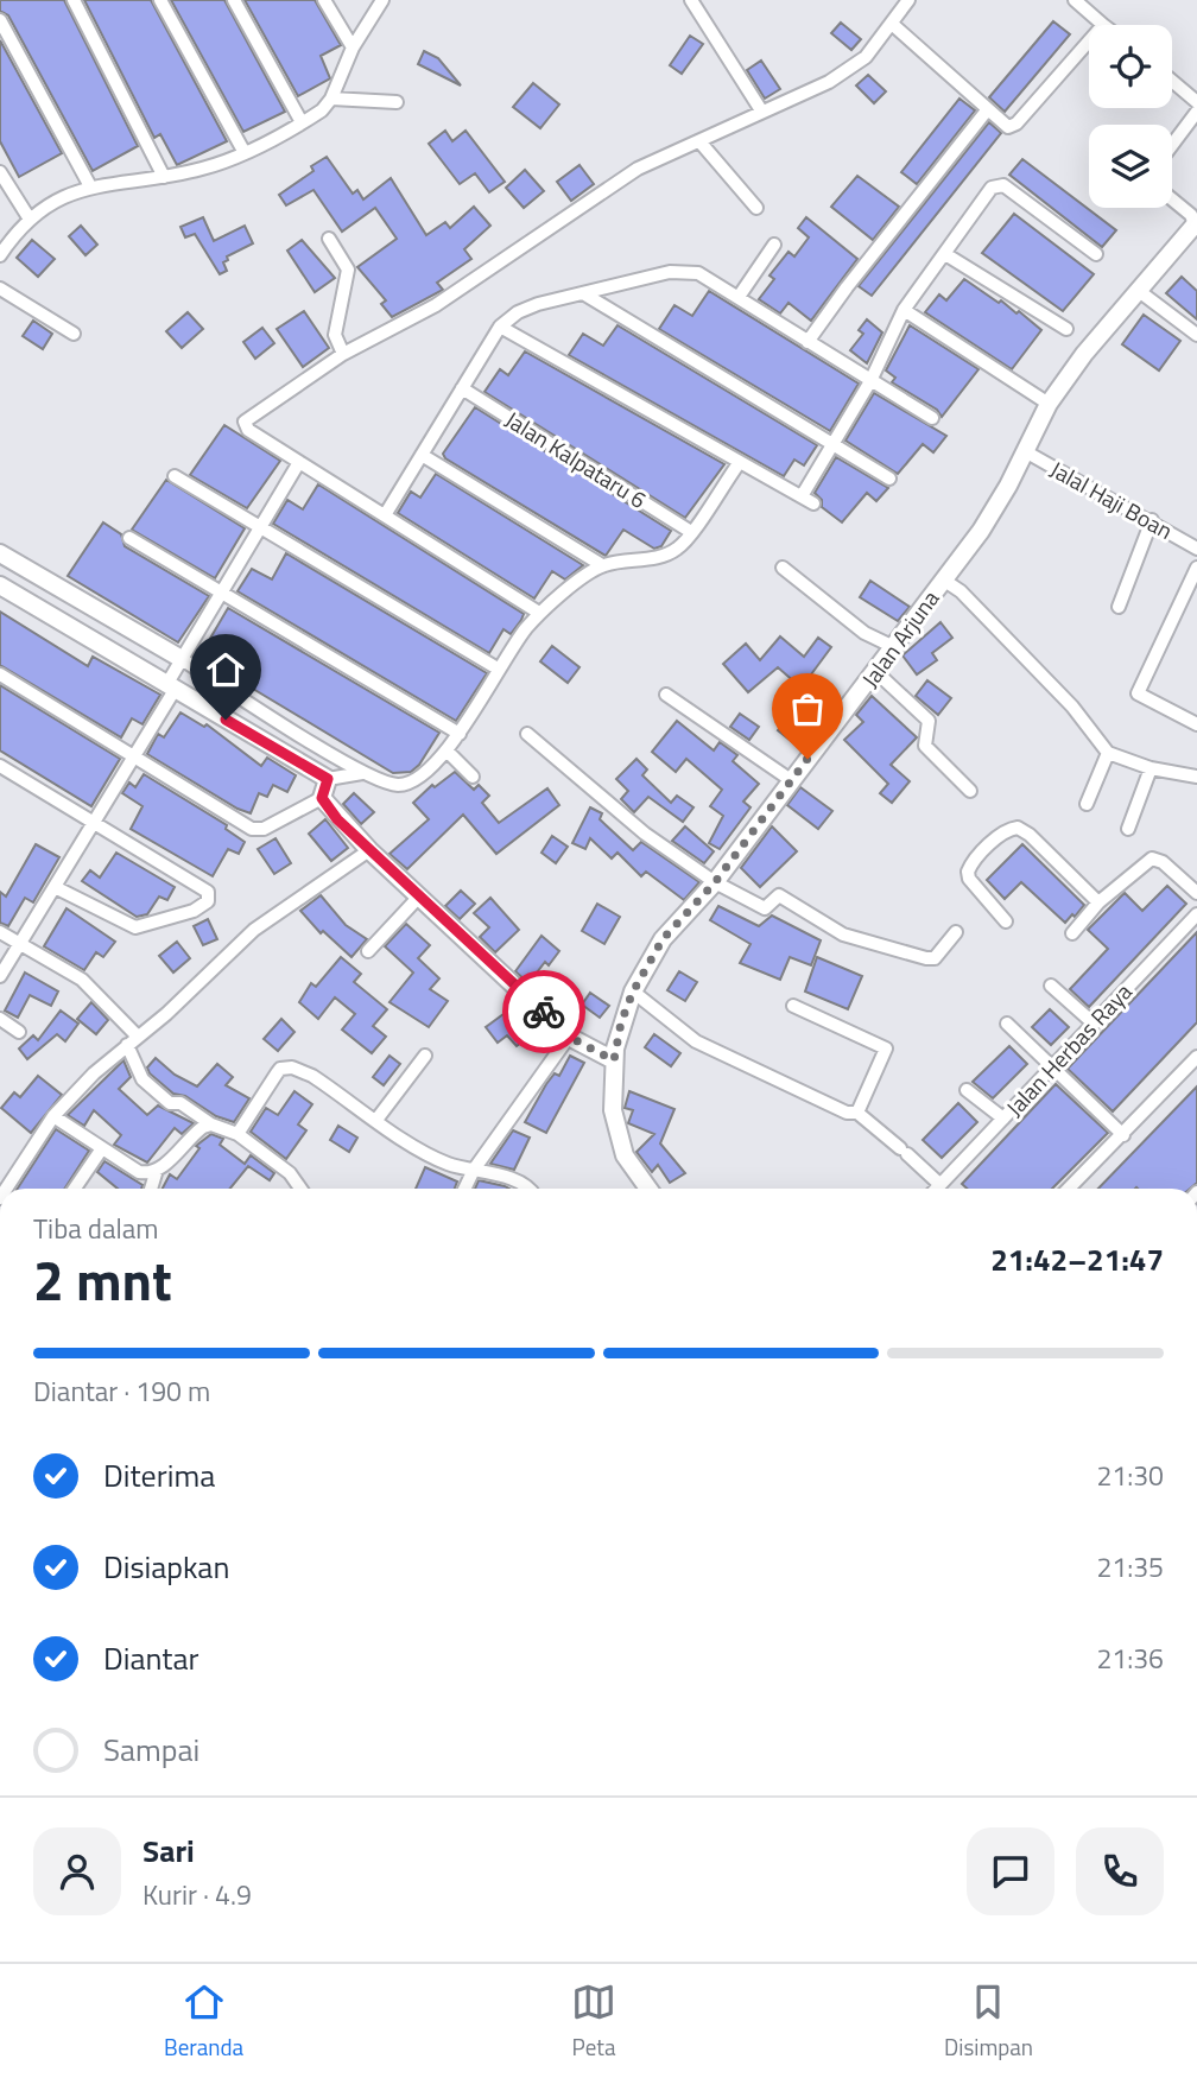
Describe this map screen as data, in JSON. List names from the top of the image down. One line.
{"streets":{"street":["Jalan Kalpataru 6","Jalal Haji Boan","Jalan Arjuna","Jalan Herbas Raya"]},"crossings":[["Jalal Haji Boan","Jalan Arjuna"]],"page":{"heading":["2 mnt","Tiba dalam","21:42–21:47"],"panel":["Sari","Kurir · 4.9"],"bar":"Diantar · 190 m","list":[["Diterima","21:30"],["Disiapkan","21:35"],["Diantar","21:36"],"Sampai"],"tabs":["Beranda","Peta","Disimpan"]}}
